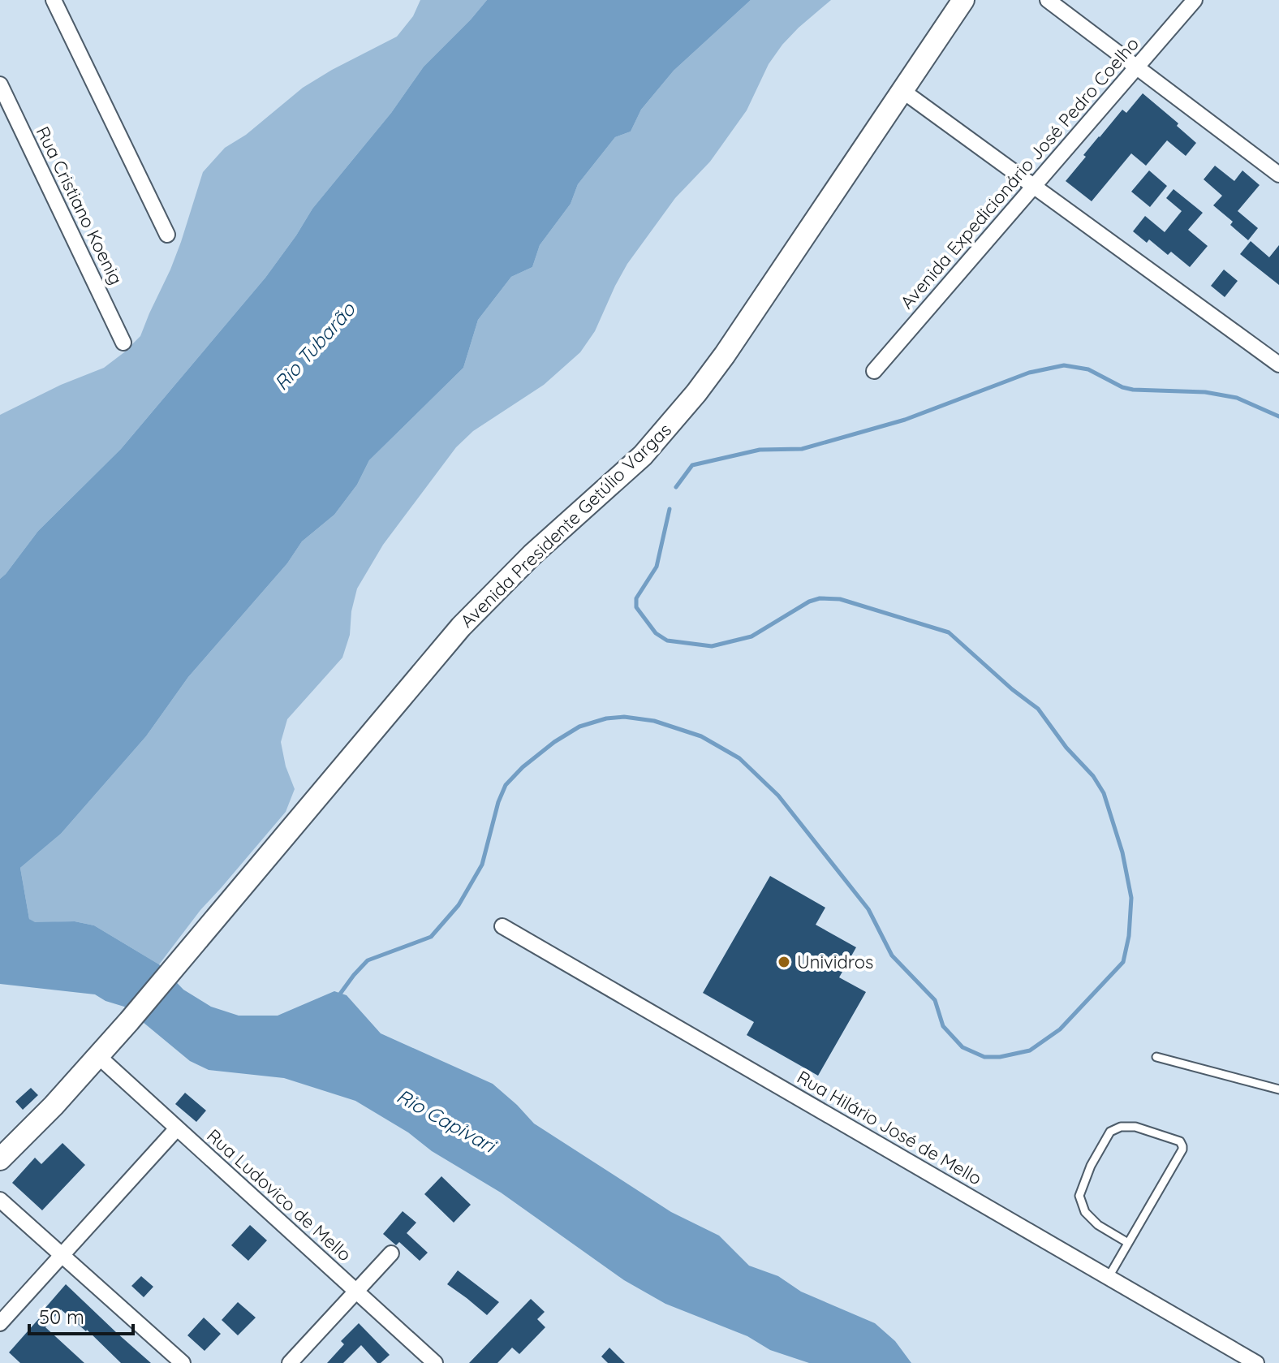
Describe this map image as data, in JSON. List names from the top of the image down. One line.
{"streets":{"main road":["Avenida Presidente Getúlio Vargas"],"street":["Avenida Expedicionário José Pedro Coelho","Rua Cristiano Koenig","Rua Hilário José de Mello","Rua Ludovico de Mello"]},"crossings":[["Avenida Presidente Getúlio Vargas","Rua Ludovico de Mello"]],"water":["Rio Tubarão","Rio Capivari"],"places":["Unividros"],"scale_bar":"50 m"}
